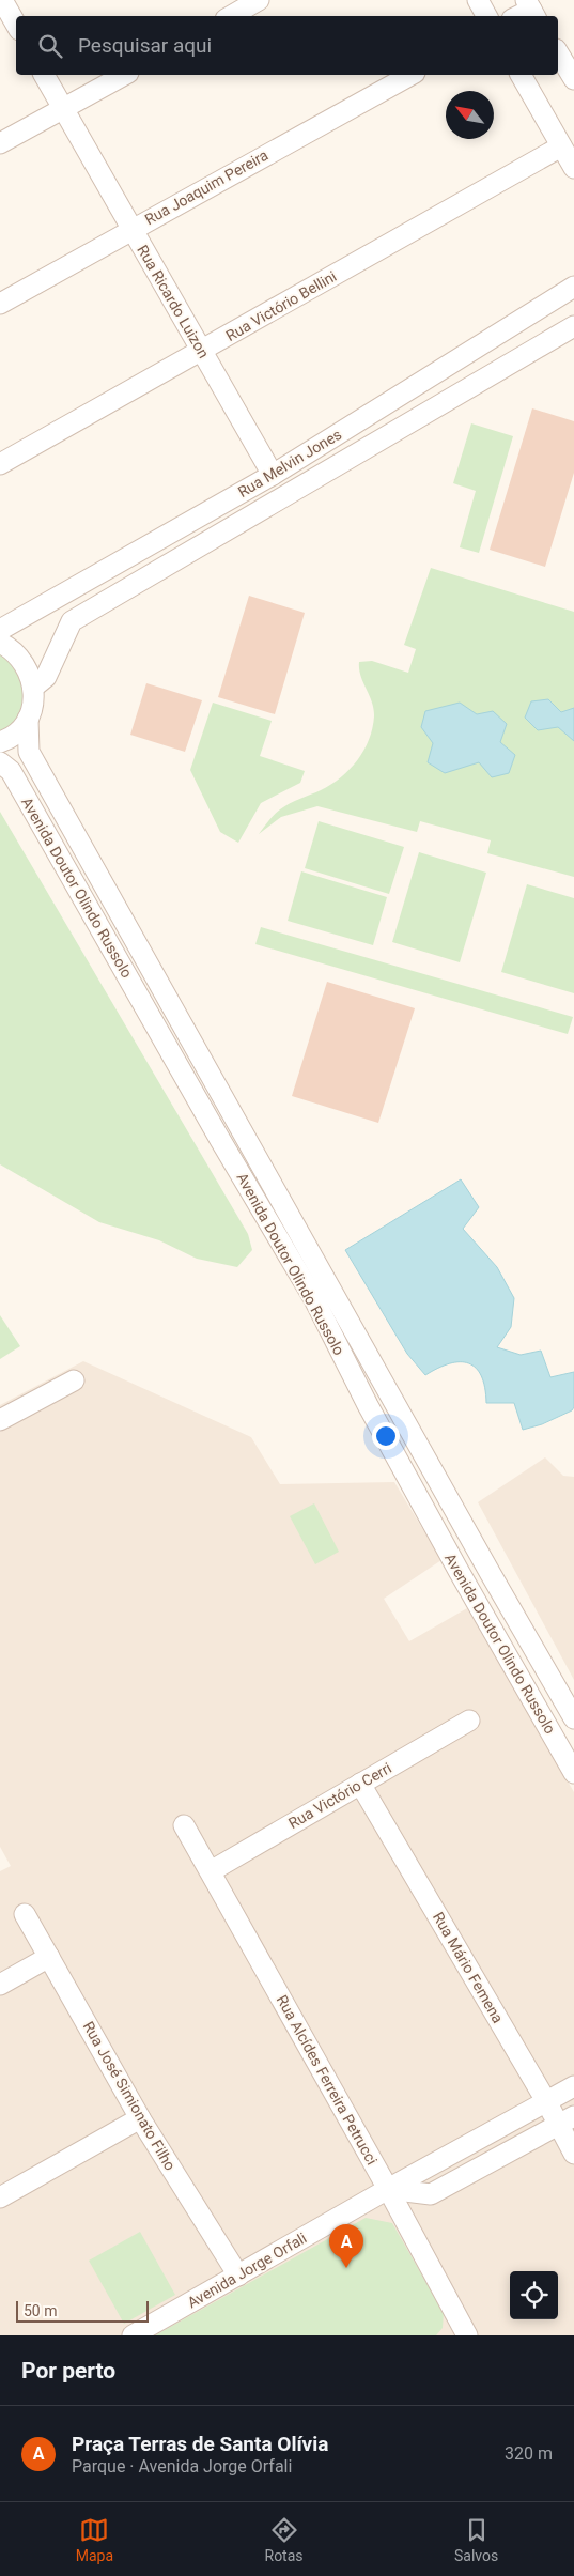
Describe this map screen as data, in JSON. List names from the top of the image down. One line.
{"streets":{"street":["Rua Joaquim Pereira","Rua Ricardo Luizon","Rua Victório Bellini","Rua Melvin Jones","Avenida Doutor Olindo Russolo","Rua Victório Cerri","Rua Mário Femena","Rua Alcídes Ferreira Petrucci","Rua José Simionato Filho","Avenida Jorge Orfali"]},"crossings":[["Rua Joaquim Pereira","Rua Ricardo Luizon"],["Rua Ricardo Luizon","Rua Victório Bellini"],["Rua Ricardo Luizon","Rua Melvin Jones"],["Rua Melvin Jones","Avenida Doutor Olindo Russolo"],["Rua Victório Cerri","Rua Mário Femena"],["Rua Victório Cerri","Rua Alcídes Ferreira Petrucci"],["Rua Mário Femena","Avenida Jorge Orfali"],["Rua Alcídes Ferreira Petrucci","Avenida Jorge Orfali"],["Rua José Simionato Filho","Avenida Jorge Orfali"]],"scale_bar":"50 m","north":"top left","page":{"search":"Pesquisar aqui","pins":"A","scale":"50 m","heading":"Por perto","list":[{"mark":"A","name":"Praça Terras de Santa Olívia","note":"Parque · Avenida Jorge Orfali","value":"320 m"}],"nav":["Mapa","Rotas","Salvos"]}}
